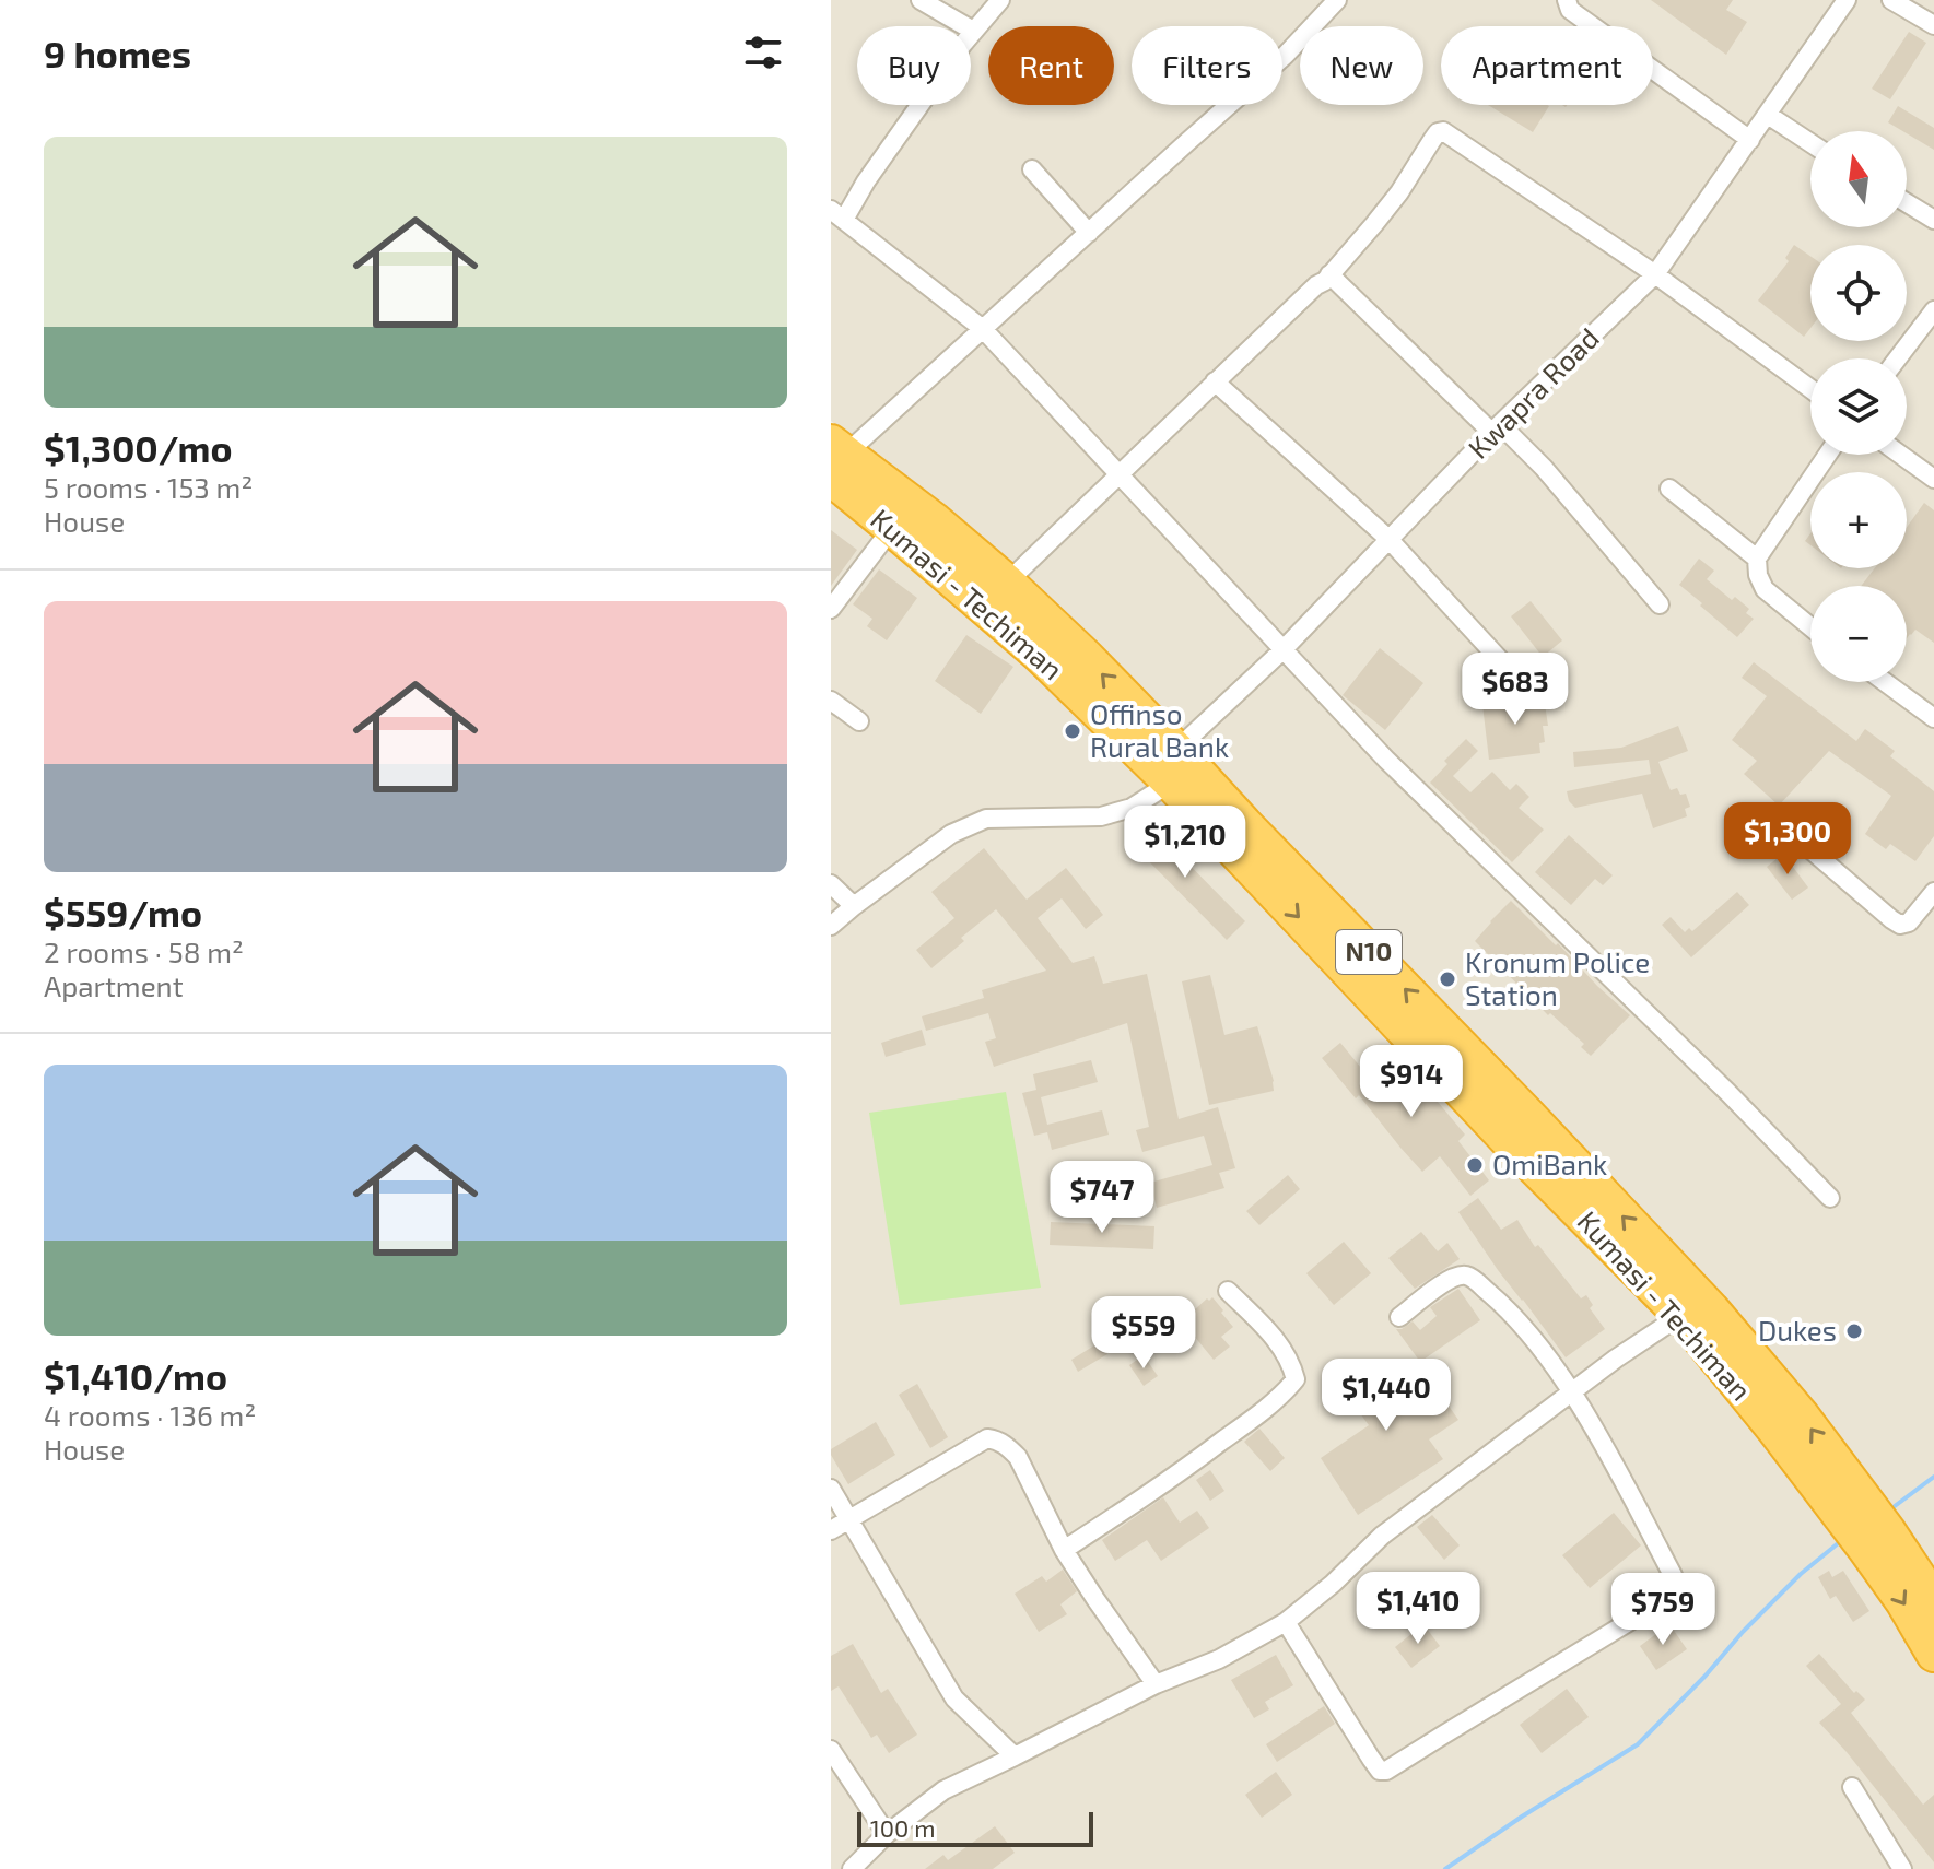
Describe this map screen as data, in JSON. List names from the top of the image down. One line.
{"streets":{"highway":["Kumasi - Techiman","N10"],"street":["Kwapra Road"]},"crossings":[["Kwapra Road","Kumasi - Techiman"],["Kwapra Road","N10"],["Kumasi - Techiman","N10"]],"places":["Offinso Rural Bank","Kronum Police Station","OmiBank","Dukes"],"scale_bar":"100 m","north":"top","page":{"heading":"9 homes","chip":["Buy","Rent","Filters","New","Apartment"],"list":[{"name":"$1,300/mo","note":"5 rooms · 153 m² · House"},{"name":"$559/mo","note":"2 rooms · 58 m² · Apartment"},{"name":"$1,410/mo","note":"4 rooms · 136 m² · House"}],"map_buttons":["+","−"],"price":["$683","$1,300","$1,210","$914","$747","$559","$1,440","$1,410","$759"],"scale":"100 m"}}
